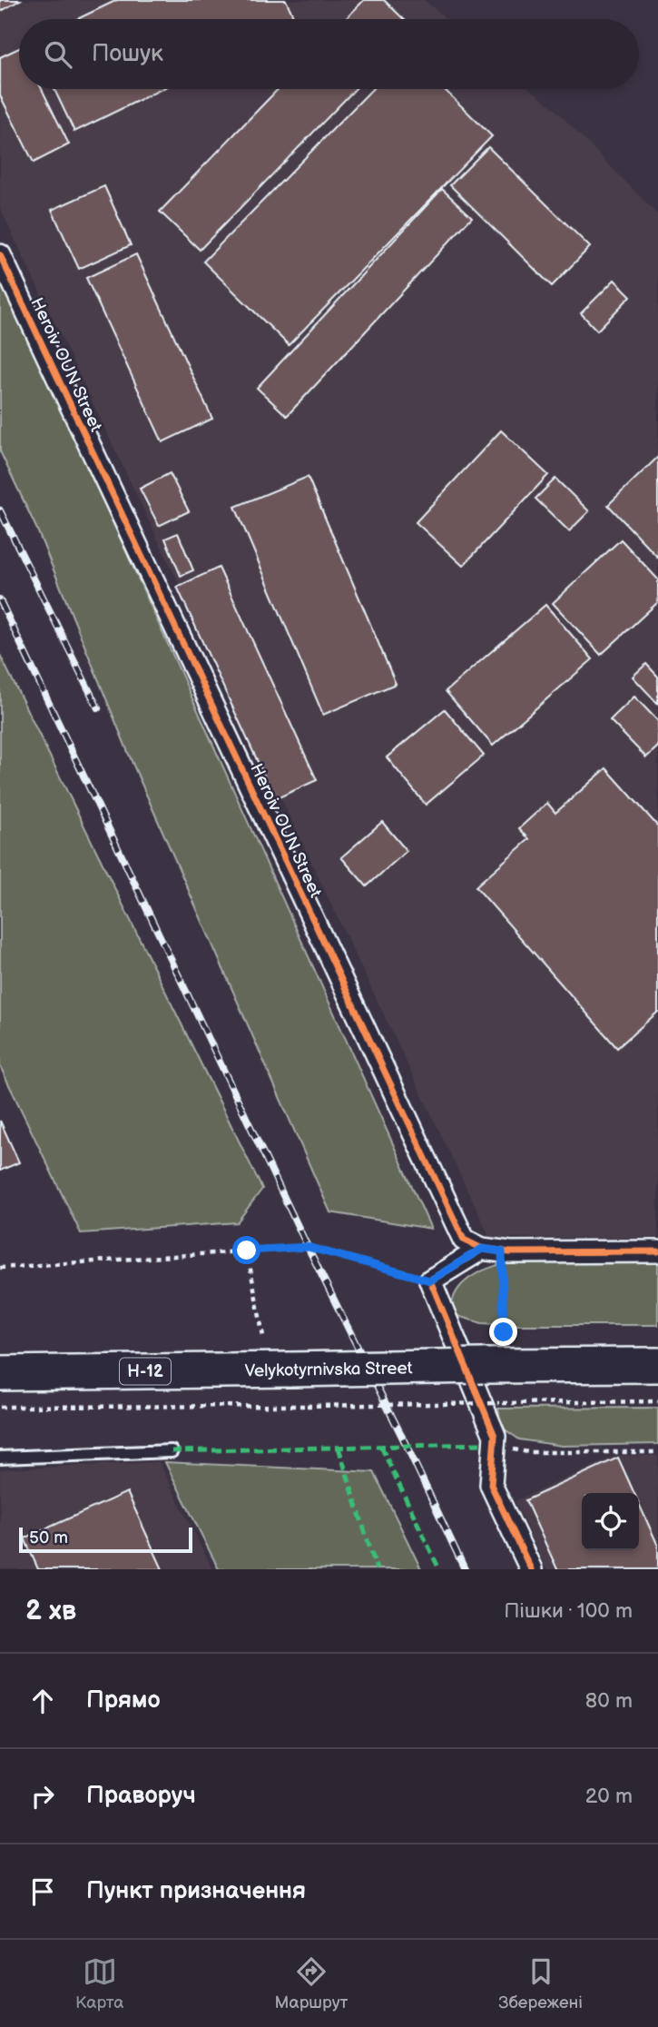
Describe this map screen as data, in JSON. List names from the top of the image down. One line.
{"streets":{"main road":["Velykotyrnivska Street","Н-12"],"street":["Heroiv OUN Street"]},"scale_bar":"50 m","page":{"search":"Пошук","scale":"50 m","heading":["2 хв","Пішки · 100 m"],"list":[["Прямо","80 m"],["Праворуч","20 m"],"Пункт призначення"],"nav":["Карта","Маршрут","Збережені"]}}
